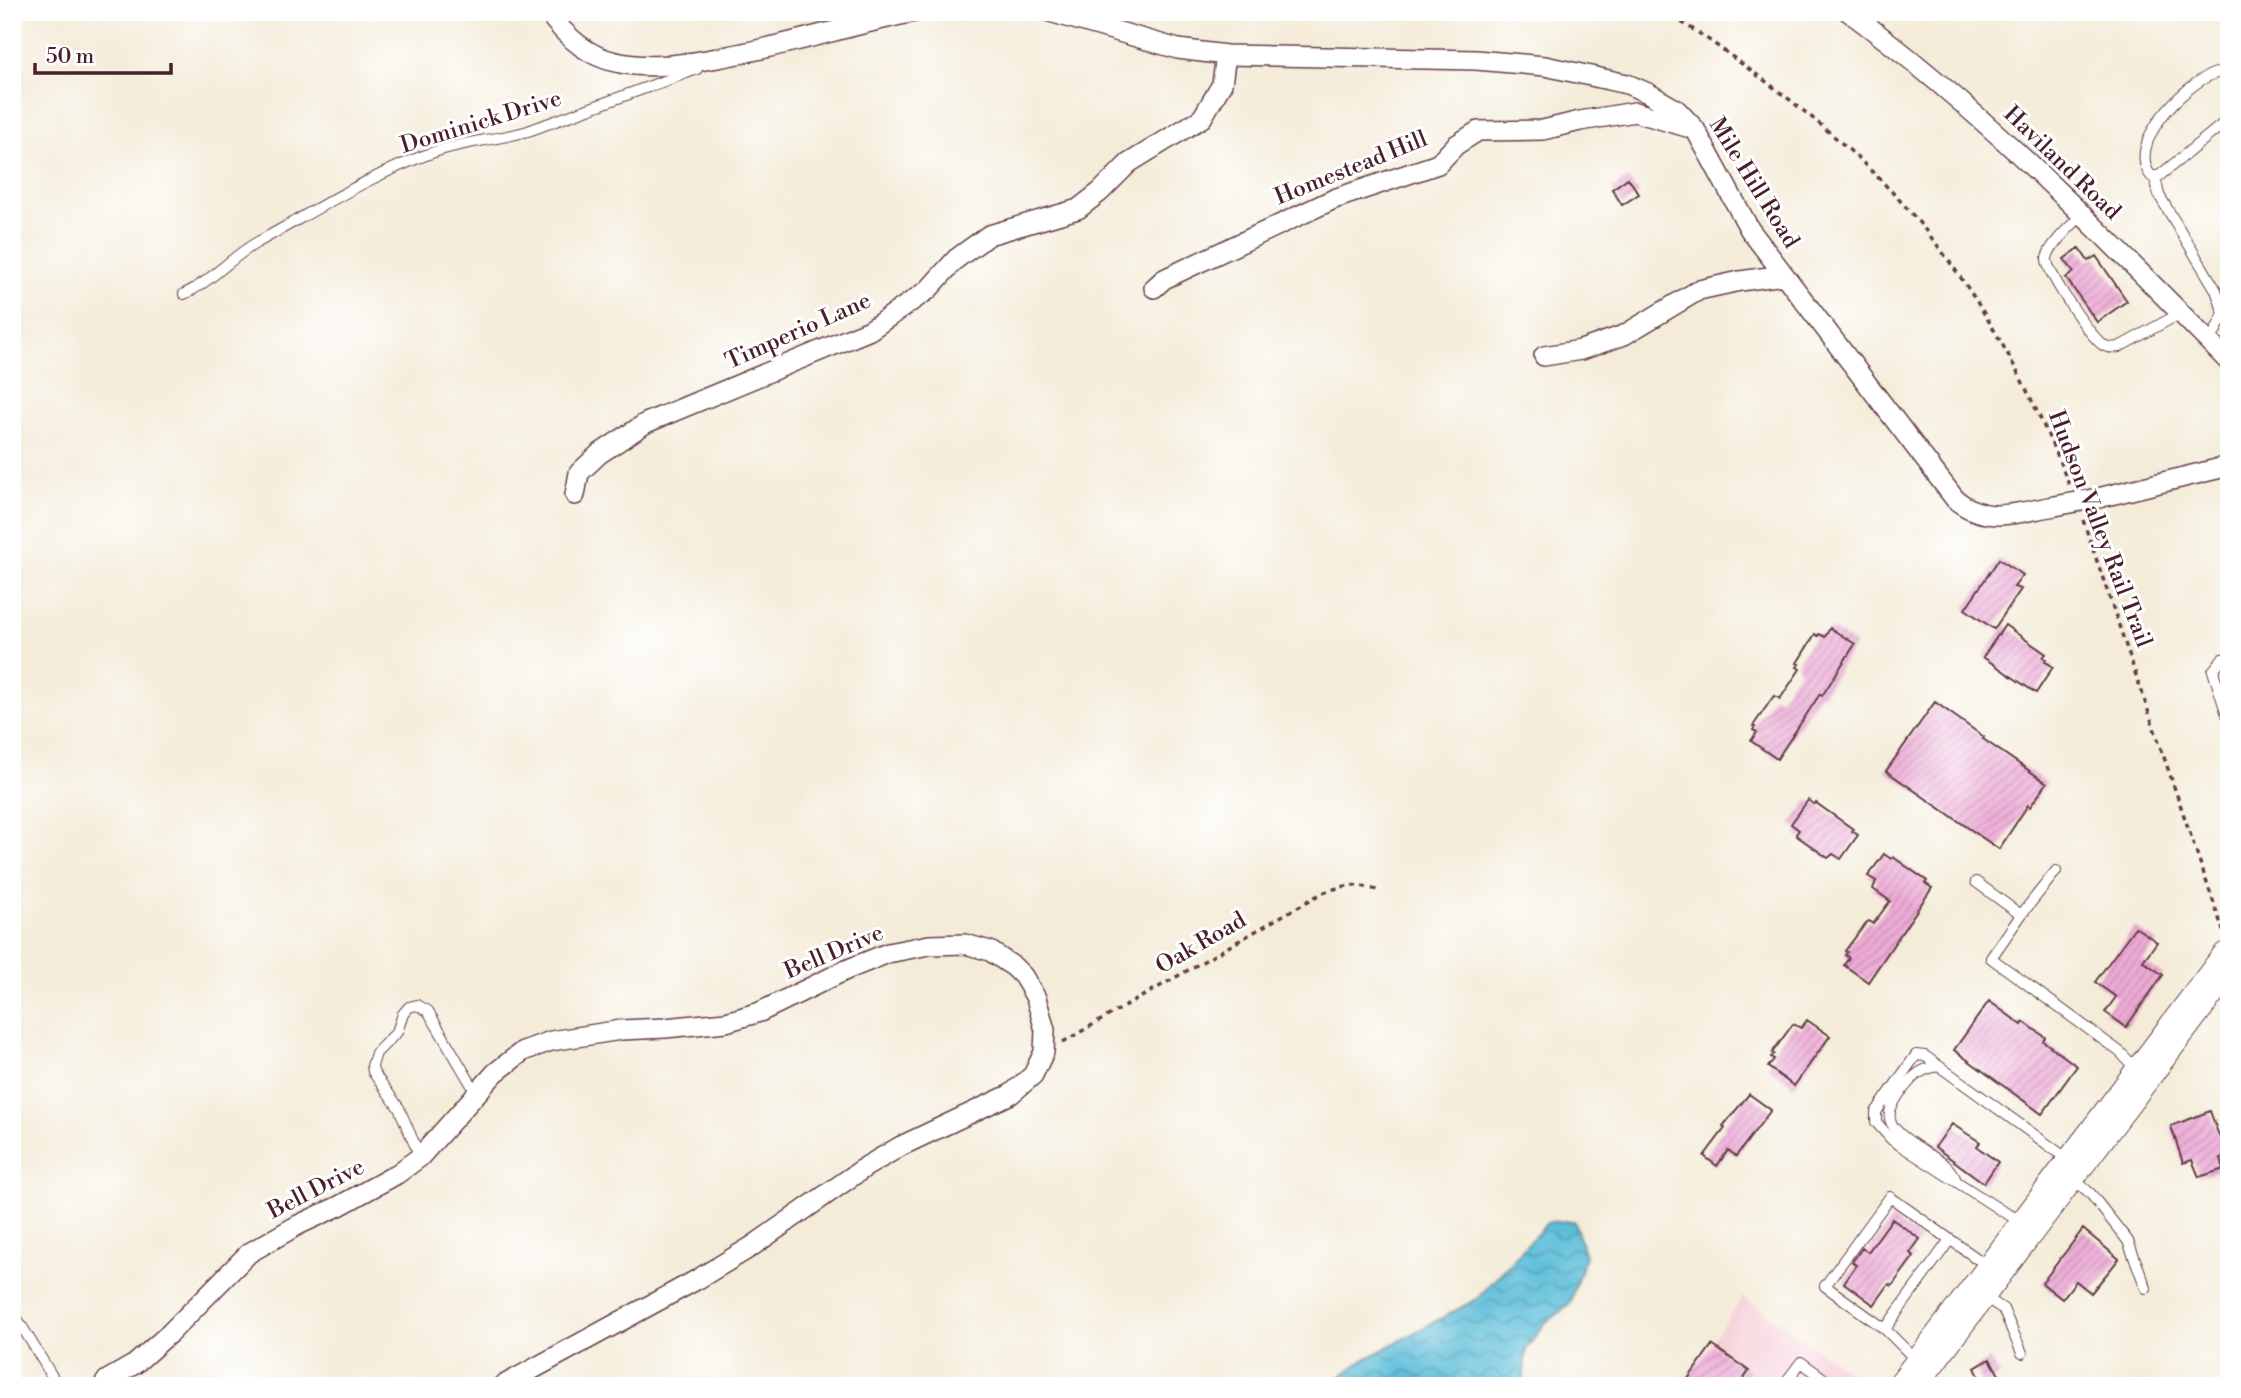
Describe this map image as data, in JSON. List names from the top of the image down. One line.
{"streets":{"street":["Haviland Road","Homestead Hill","Mile Hill Road","Timperio Lane","Bell Drive"],"lane":["Dominick Drive"],"path":["Hudson Valley Rail Trail","Oak Road"]},"crossings":[["Homestead Hill","Mile Hill Road"],["Mile Hill Road","Timperio Lane"],["Oak Road","Bell Drive"]],"scale_bar":"50 m"}
